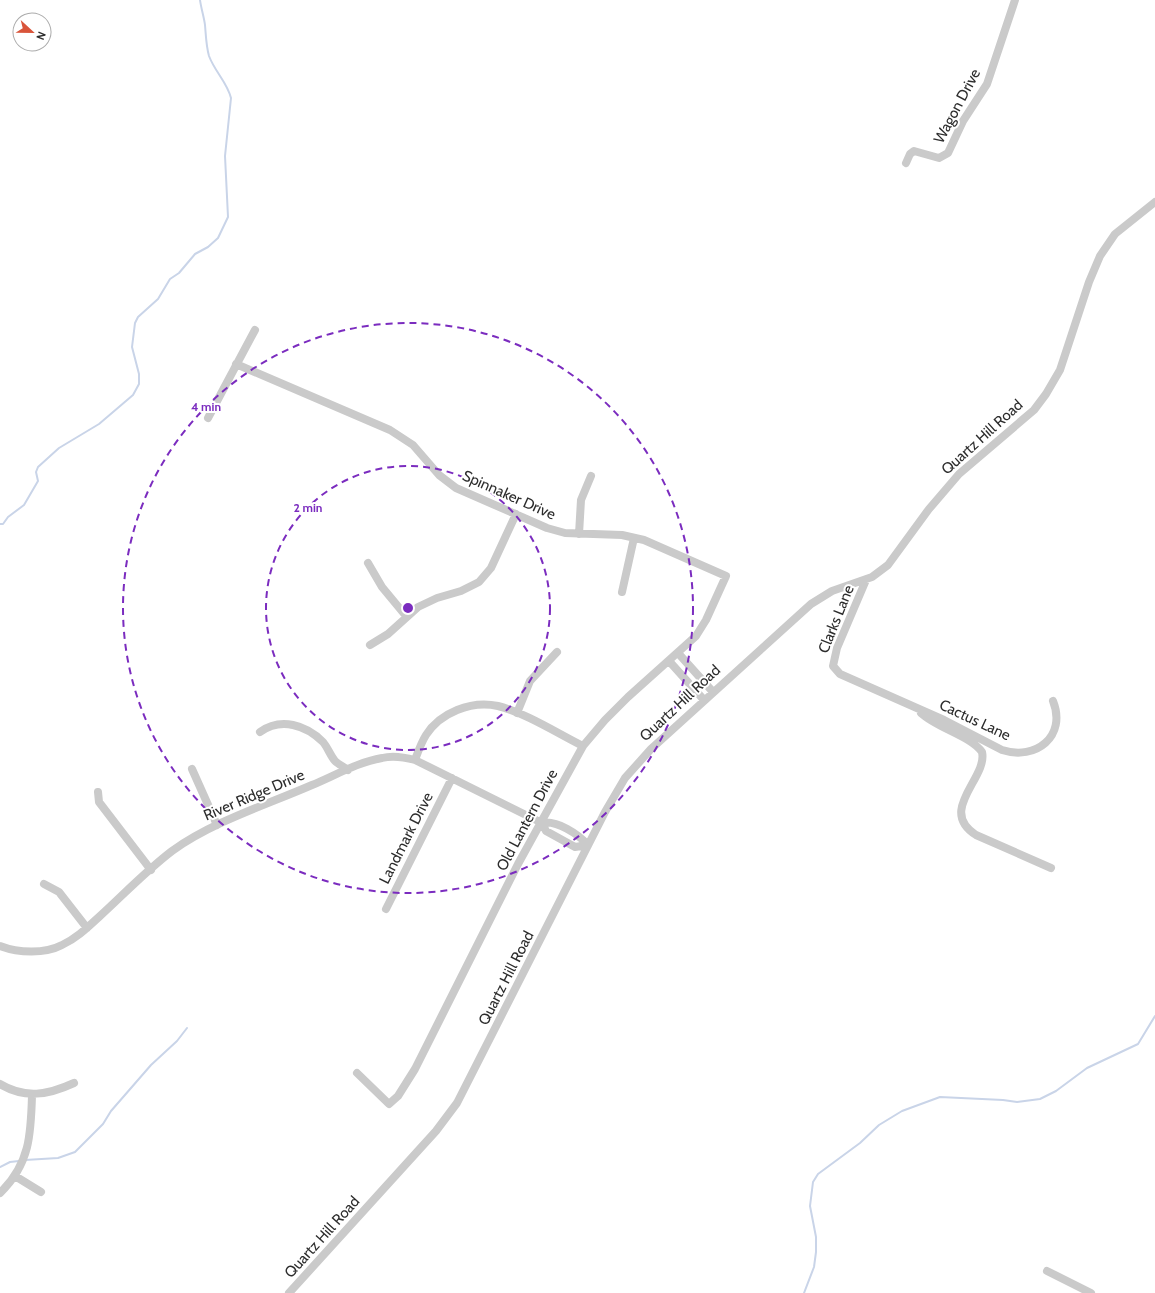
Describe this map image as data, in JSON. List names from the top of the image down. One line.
{"streets":{"street":["Wagon Drive","Quartz Hill Road","Spinnaker Drive","Clarks Lane","Cactus Lane","River Ridge Drive","Old Lantern Drive","Landmark Drive"]},"crossings":[["Quartz Hill Road","Clarks Lane"],["Quartz Hill Road","River Ridge Drive"],["Spinnaker Drive","Old Lantern Drive"],["Clarks Lane","Cactus Lane"],["River Ridge Drive","Old Lantern Drive"],["River Ridge Drive","Landmark Drive"]],"north":"right","rings":["4 min","2 min"]}
